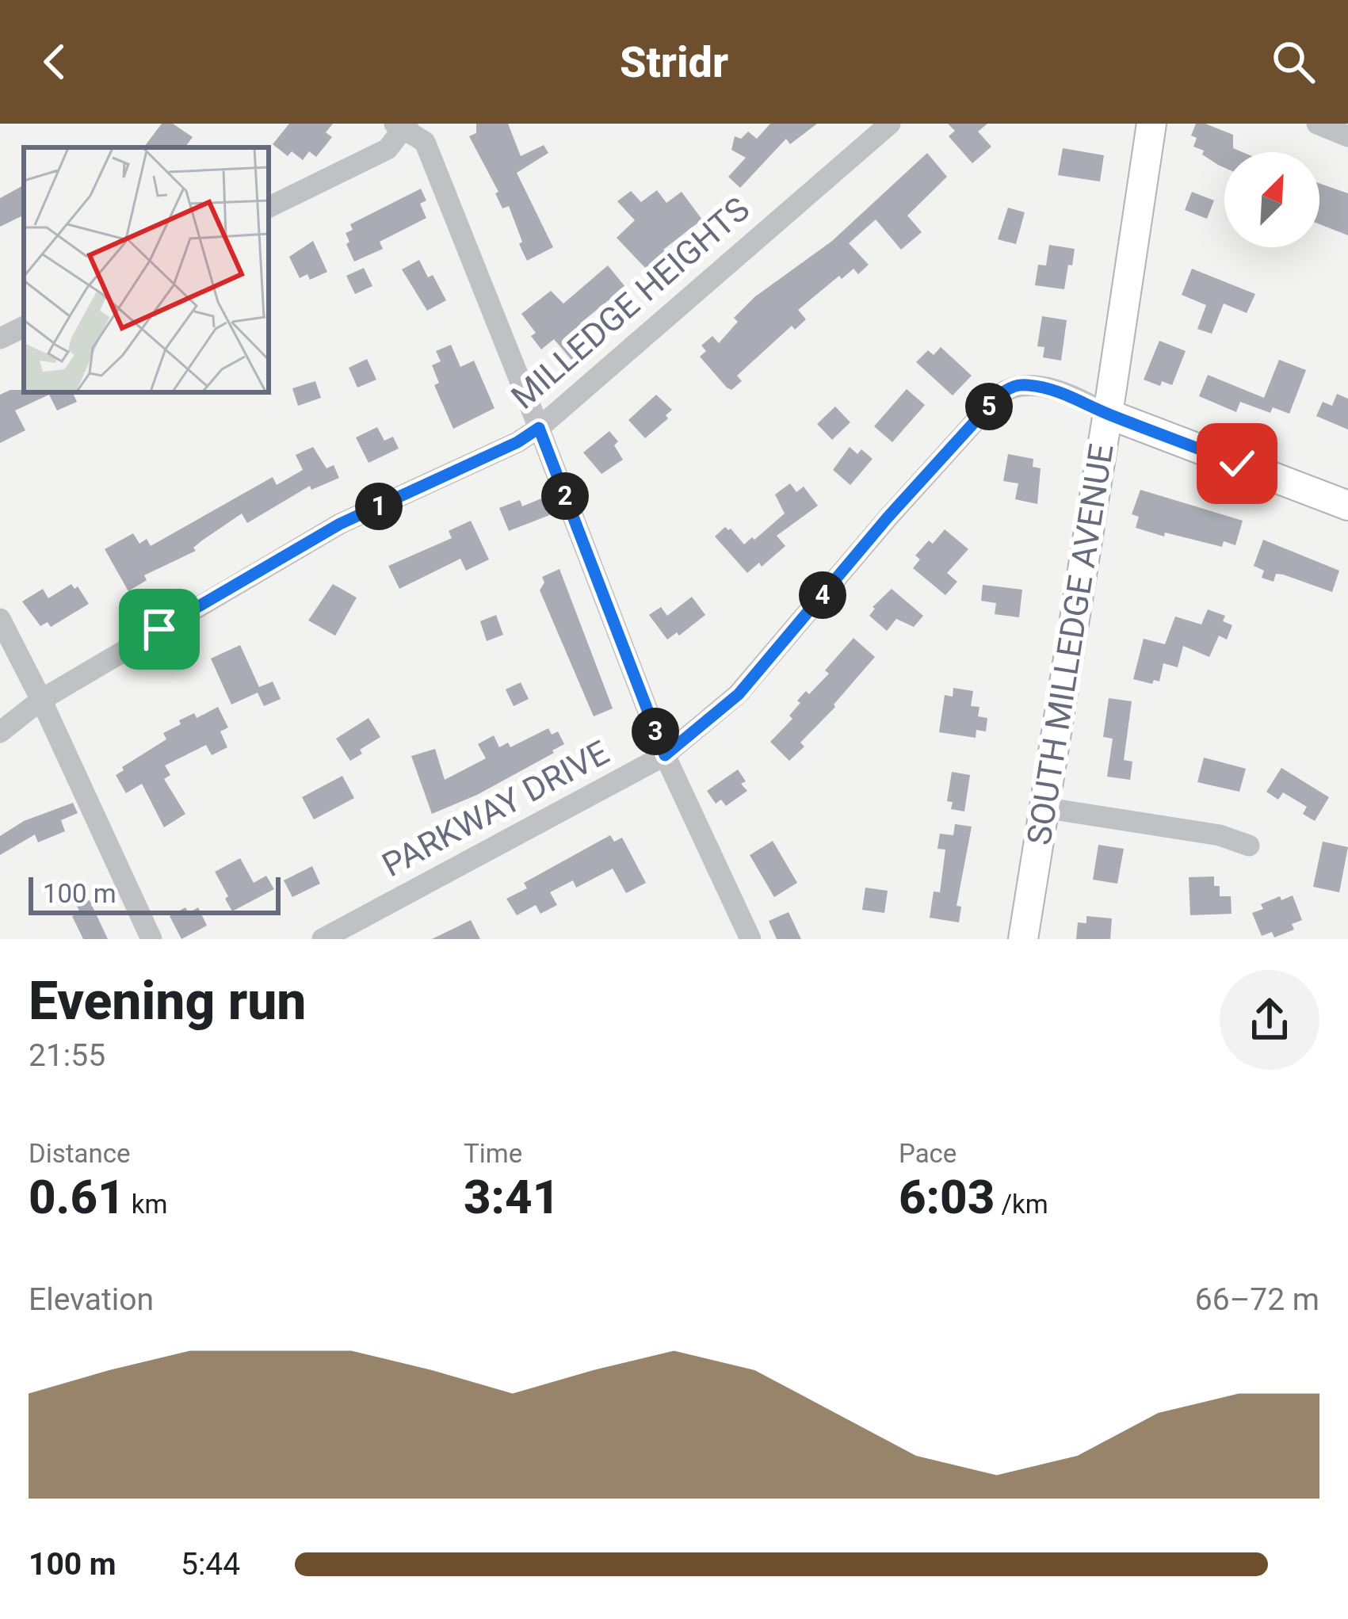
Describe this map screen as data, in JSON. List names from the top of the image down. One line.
{"streets":{"main road":["SOUTH MILLEDGE AVENUE"],"street":["MILLEDGE HEIGHTS","PARKWAY DRIVE"]},"crossings":[["SOUTH MILLEDGE AVENUE","PARKWAY DRIVE"]],"scale_bar":"100 m","north":"top right","page":{"header":"Stridr","pins":["5","2","1","4","3"],"scale":"100 m","heading":["Evening run","21:55"],"stats":[["Distance","0.61 km"],["Time","3:41"],["Pace","6:03 /km"]],"chart":["Elevation","66–72 m"],"list":[{"name":"100 m","note":"5:44"}]}}
